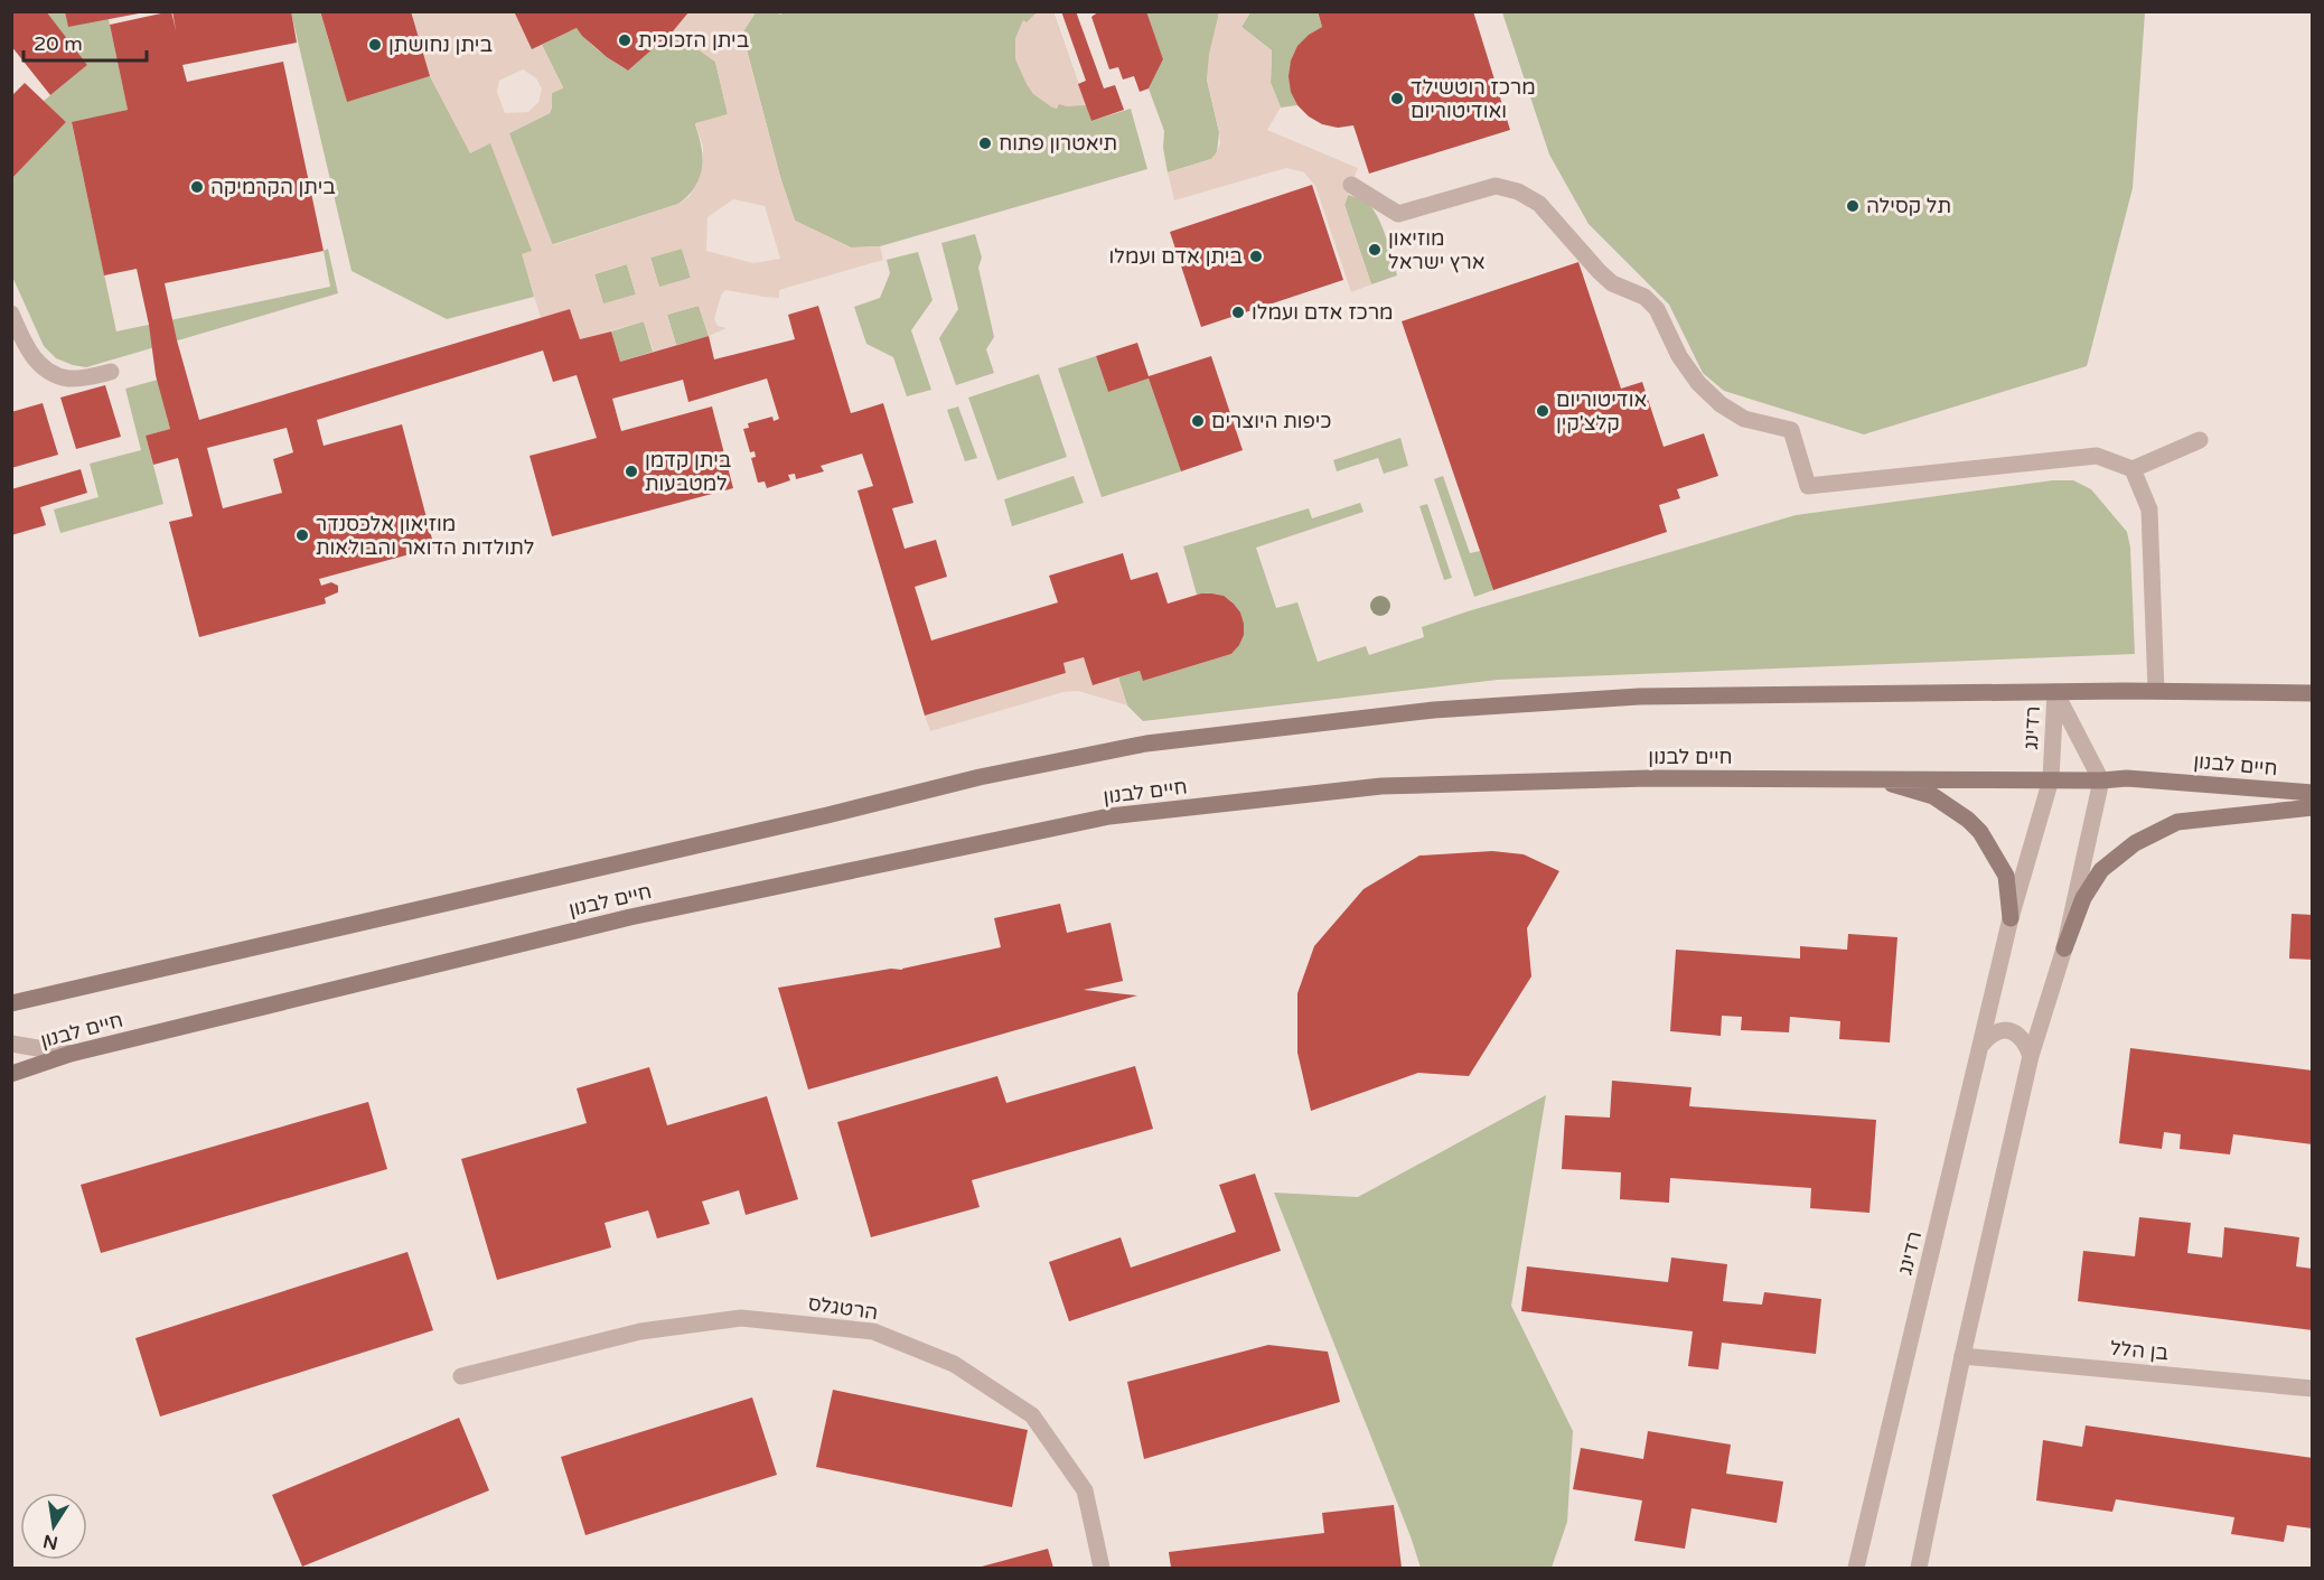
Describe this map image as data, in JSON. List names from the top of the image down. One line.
{"streets":{"main road":["חיים לבנון"],"street":["רדינג","הרטגלס","בן הלל"]},"crossings":[["רדינג","חיים לבנון"]],"places":["ביתן הזכוכית","ביתן נחושתן","מרכז רוטשילד ואודיטוריום","תיאטרון פתוח","ביתן הקרמיקה","תל קסילה","מוזיאון ארץ ישראל","ביתן אדם ועמלו","מרכז אדם ועמלו","אודיטוריום קלצ'קין","כיפות היוצרים","ביתן קדמן למטבעות","מוזיאון אלכסנדר לתולדות הדואר והבולאות"],"scale_bar":"20 m","north":"bottom"}
